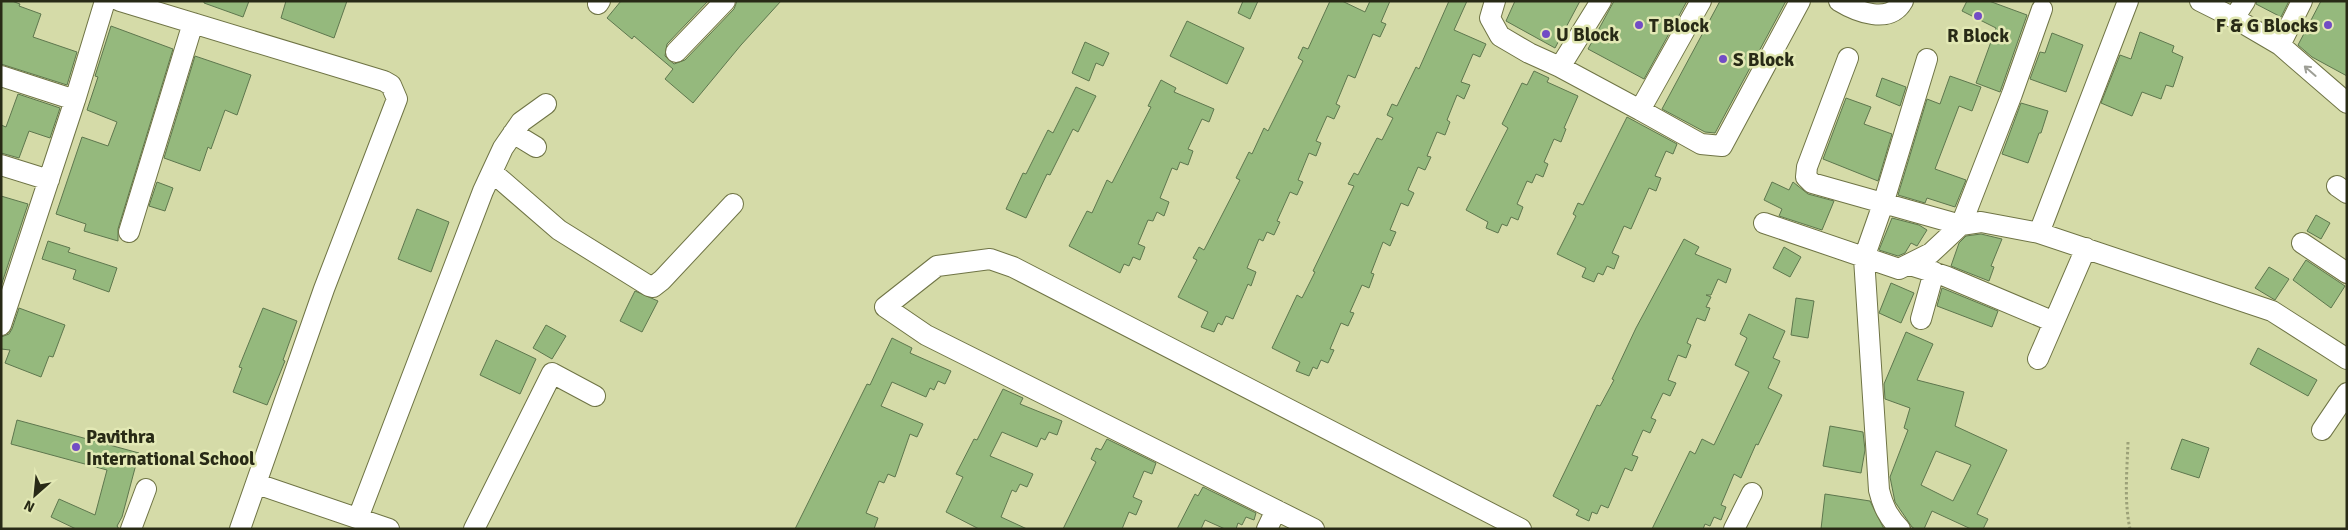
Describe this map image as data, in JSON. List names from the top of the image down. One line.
{"places":["R Block","T Block","F & G Blocks","U Block","S Block","Pavithra International School"],"north":"bottom left"}
